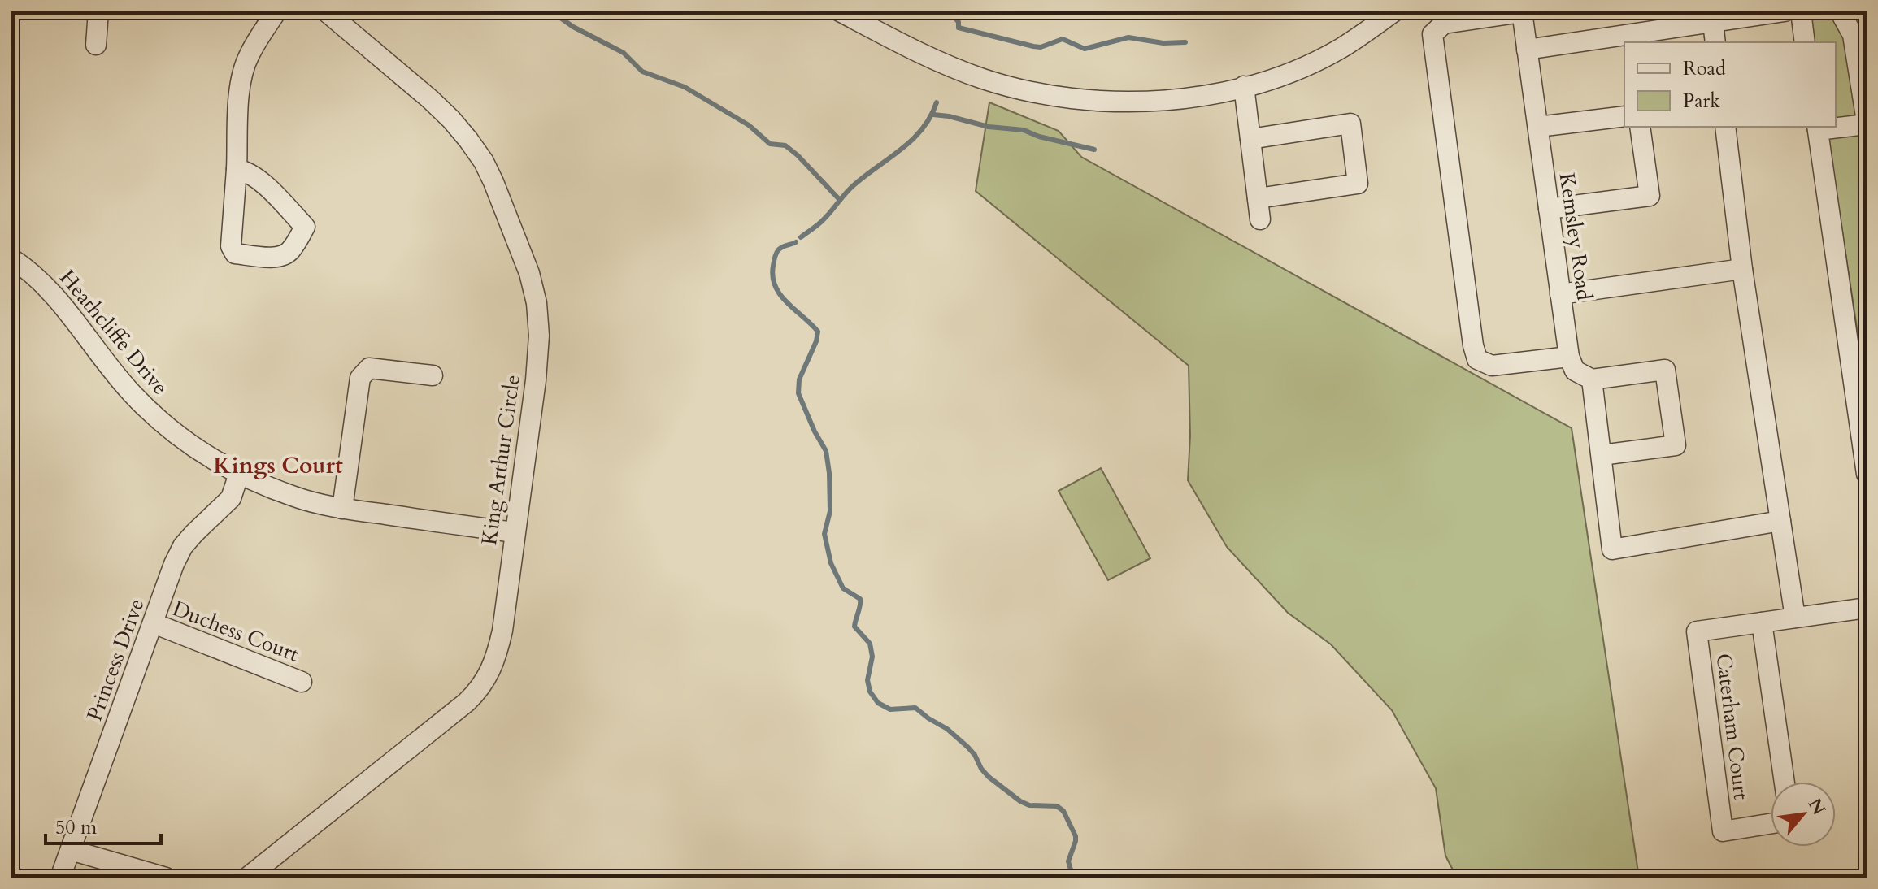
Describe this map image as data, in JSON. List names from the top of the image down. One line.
{"streets":{"street":["Kemsley Road","Heathcliffe Drive","King Arthur Circle","Duchess Court","Princess Drive","Caterham Court"]},"crossings":[["Heathcliffe Drive","King Arthur Circle"],["Heathcliffe Drive","Princess Drive"],["Duchess Court","Princess Drive"]],"districts":["Kings Court"],"legend":["Road","Park"],"scale_bar":"50 m","north":"top right"}
